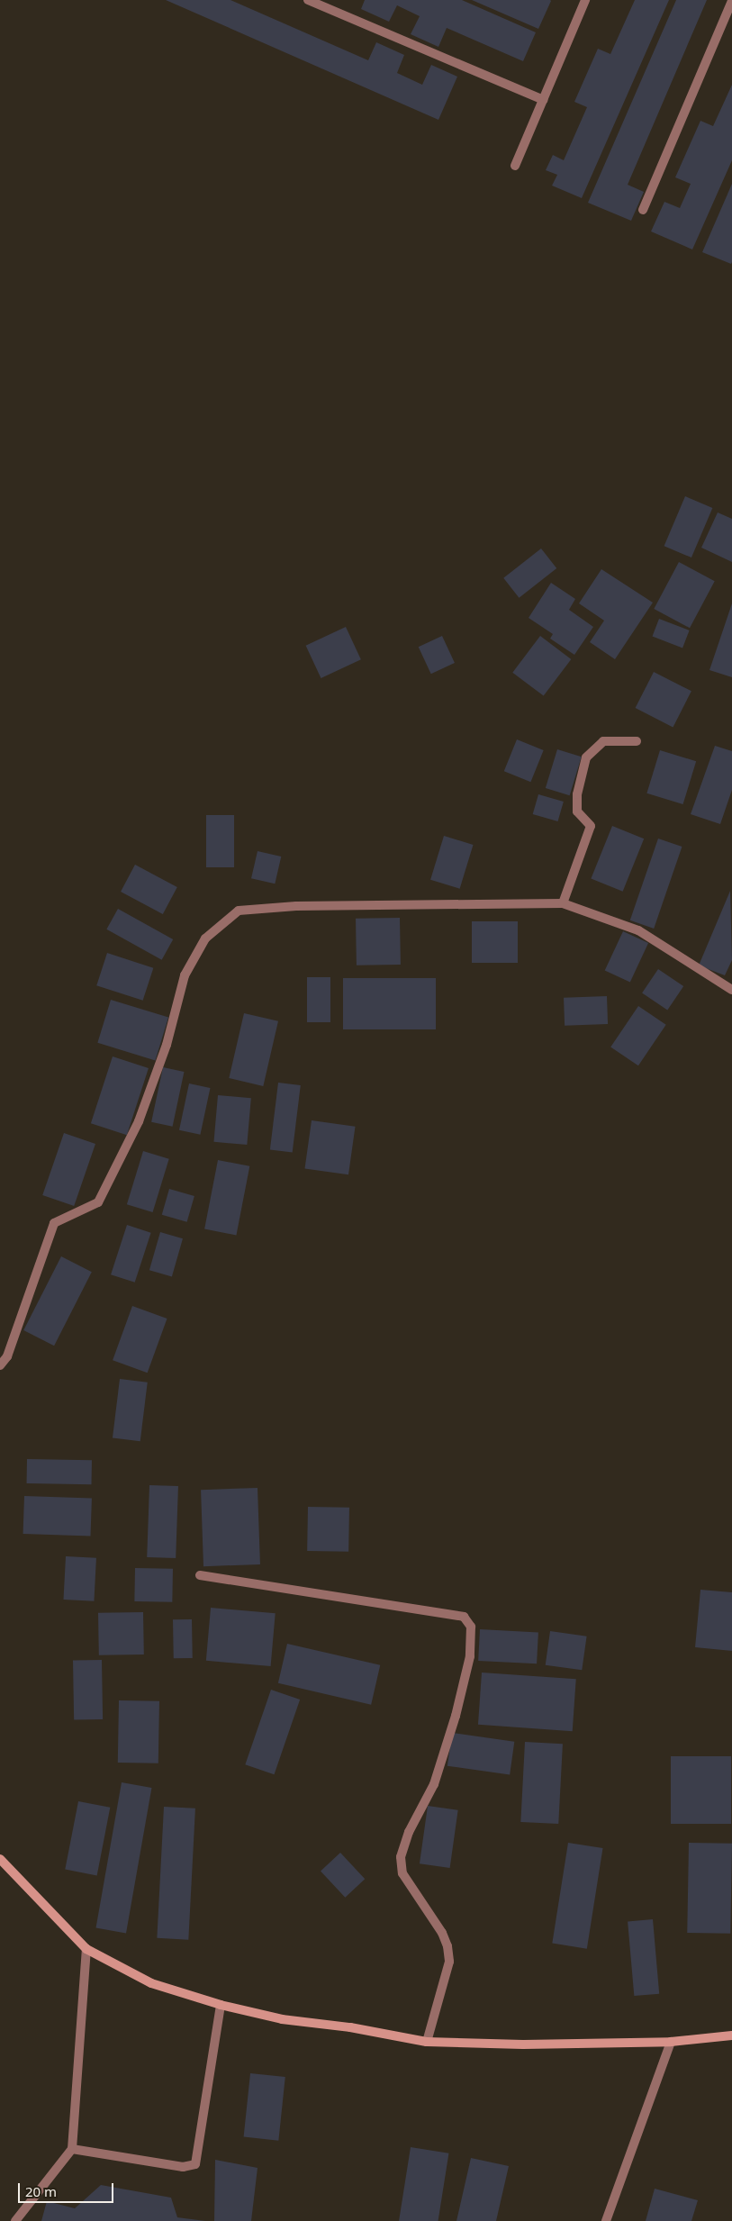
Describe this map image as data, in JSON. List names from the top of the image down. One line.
{"scale_bar":"20 m"}
